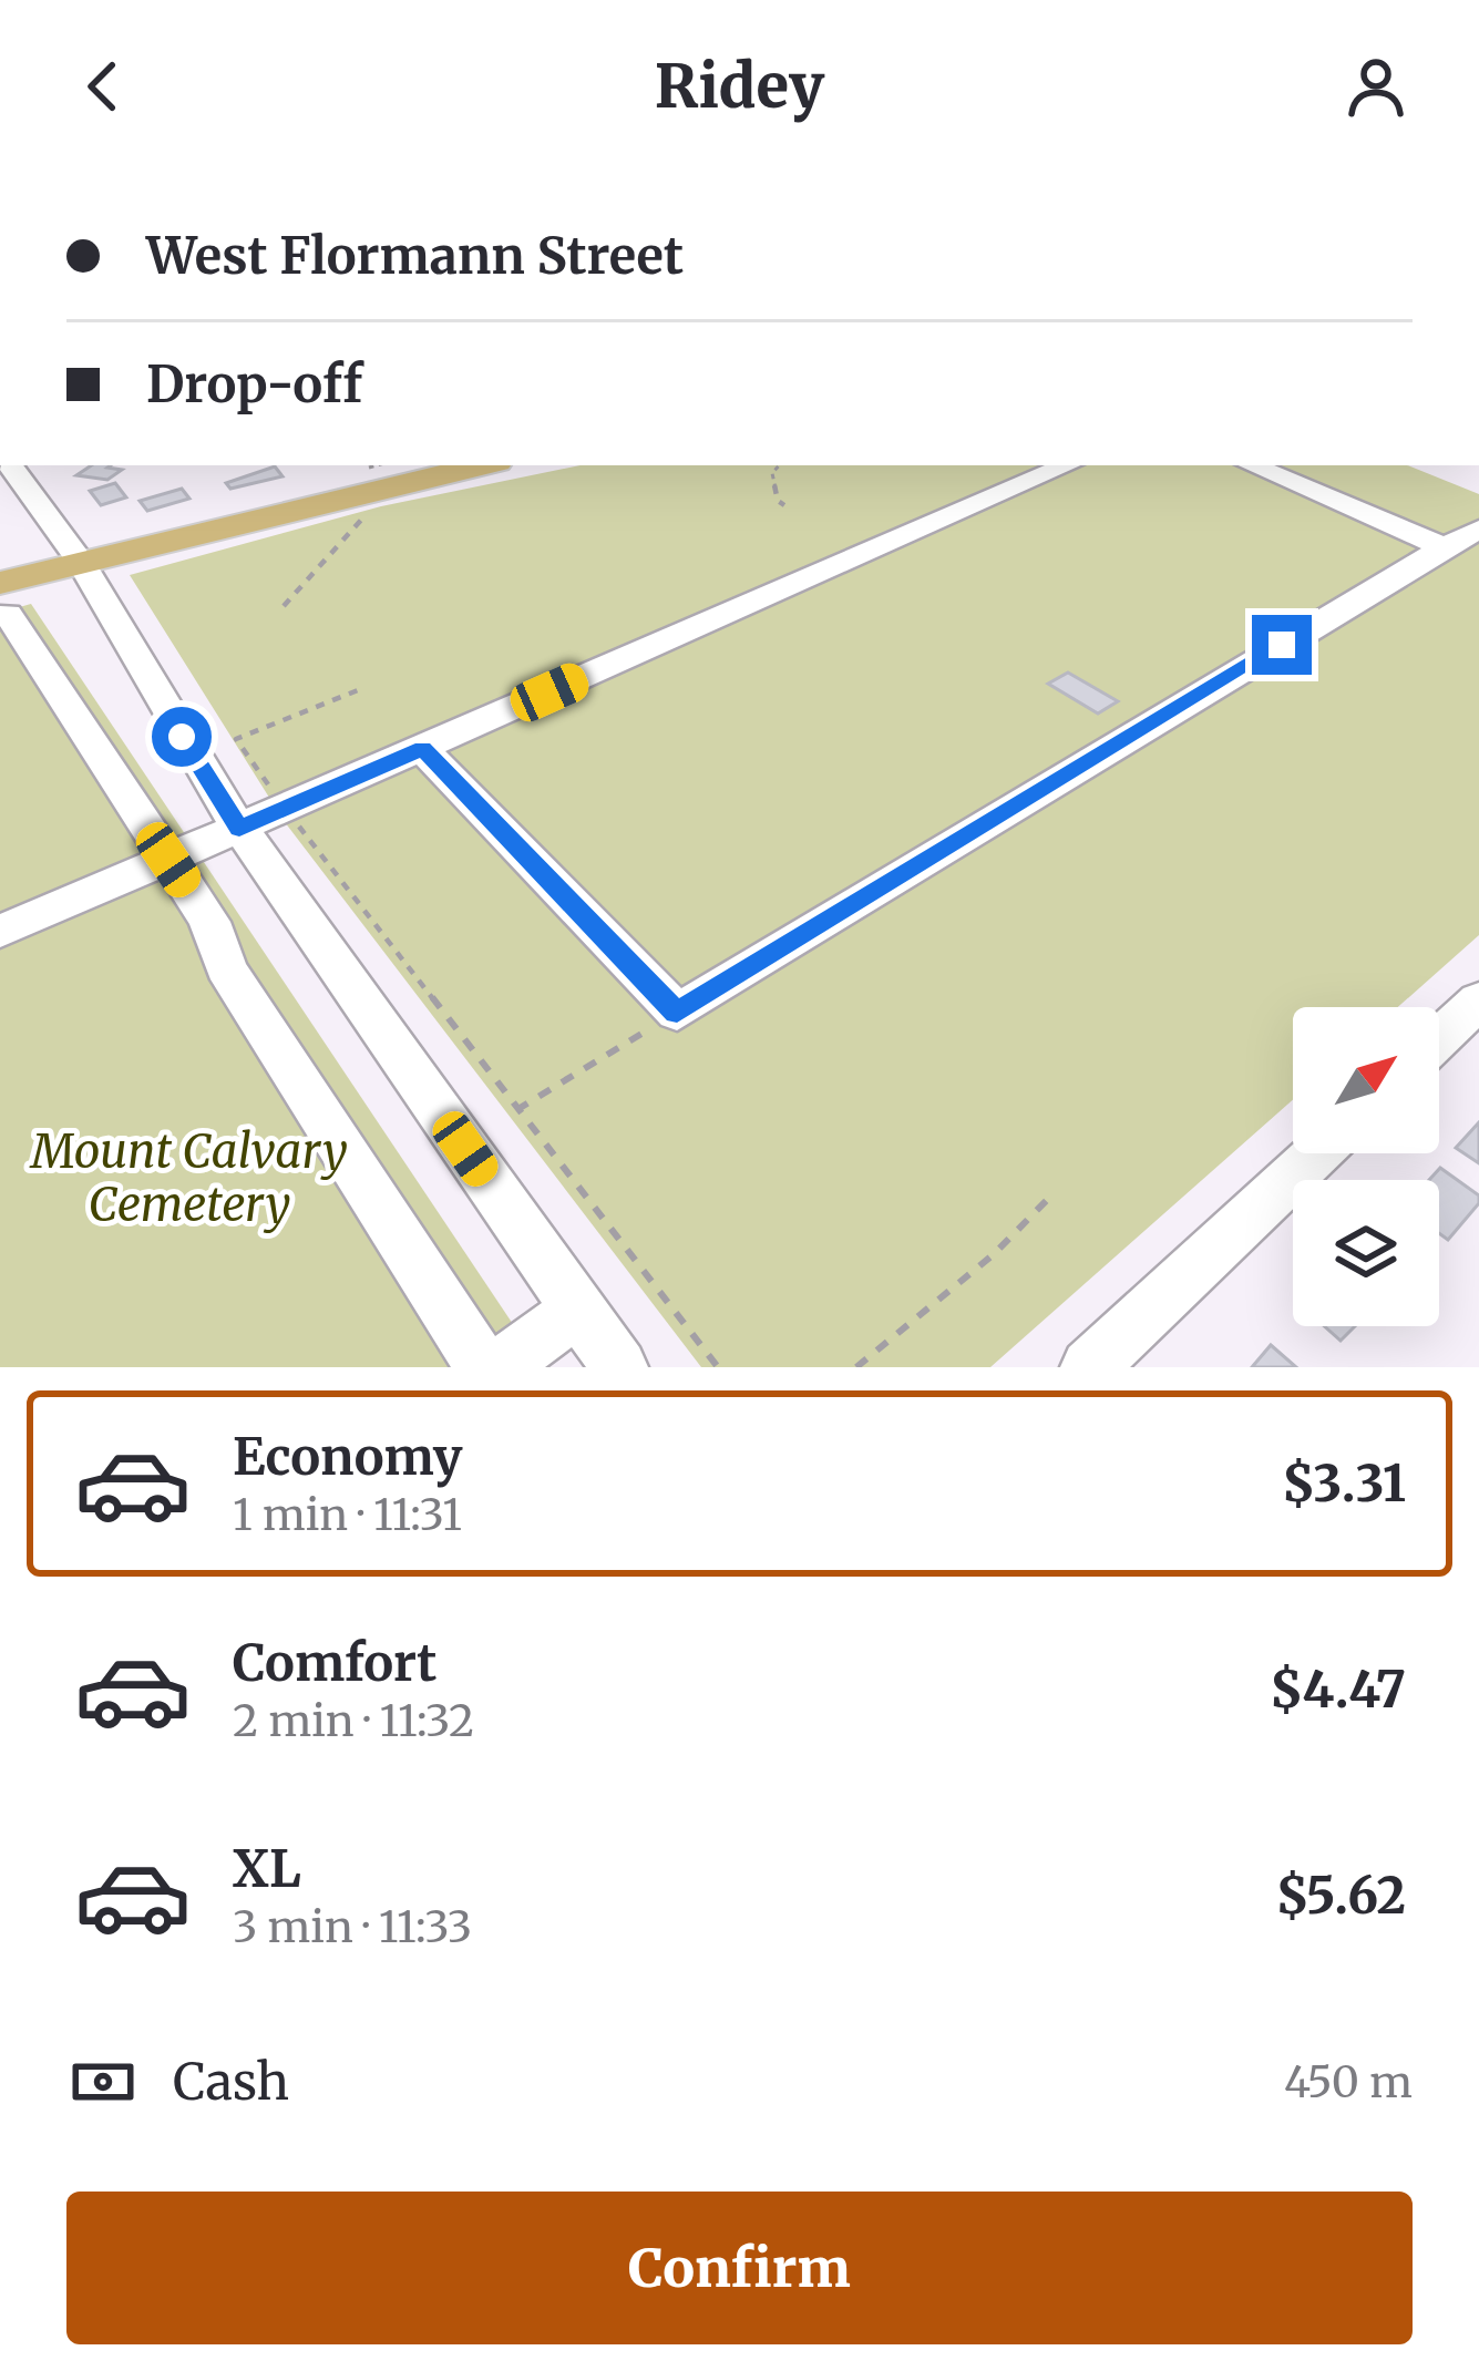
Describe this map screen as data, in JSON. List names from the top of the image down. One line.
{"parks":["Mount Calvary Cemetery"],"north":"top right","page":{"header":"Ridey","banner":["West Flormann Street","Drop-off"],"list":[{"name":"Economy","note":"1 min · 11:31","value":"$3.31"},{"name":"Comfort","note":"2 min · 11:32","value":"$4.47"},{"name":"XL","note":"3 min · 11:33","value":"$5.62"}],"pay":["Cash","450 m"],"buttons":"Confirm"}}
